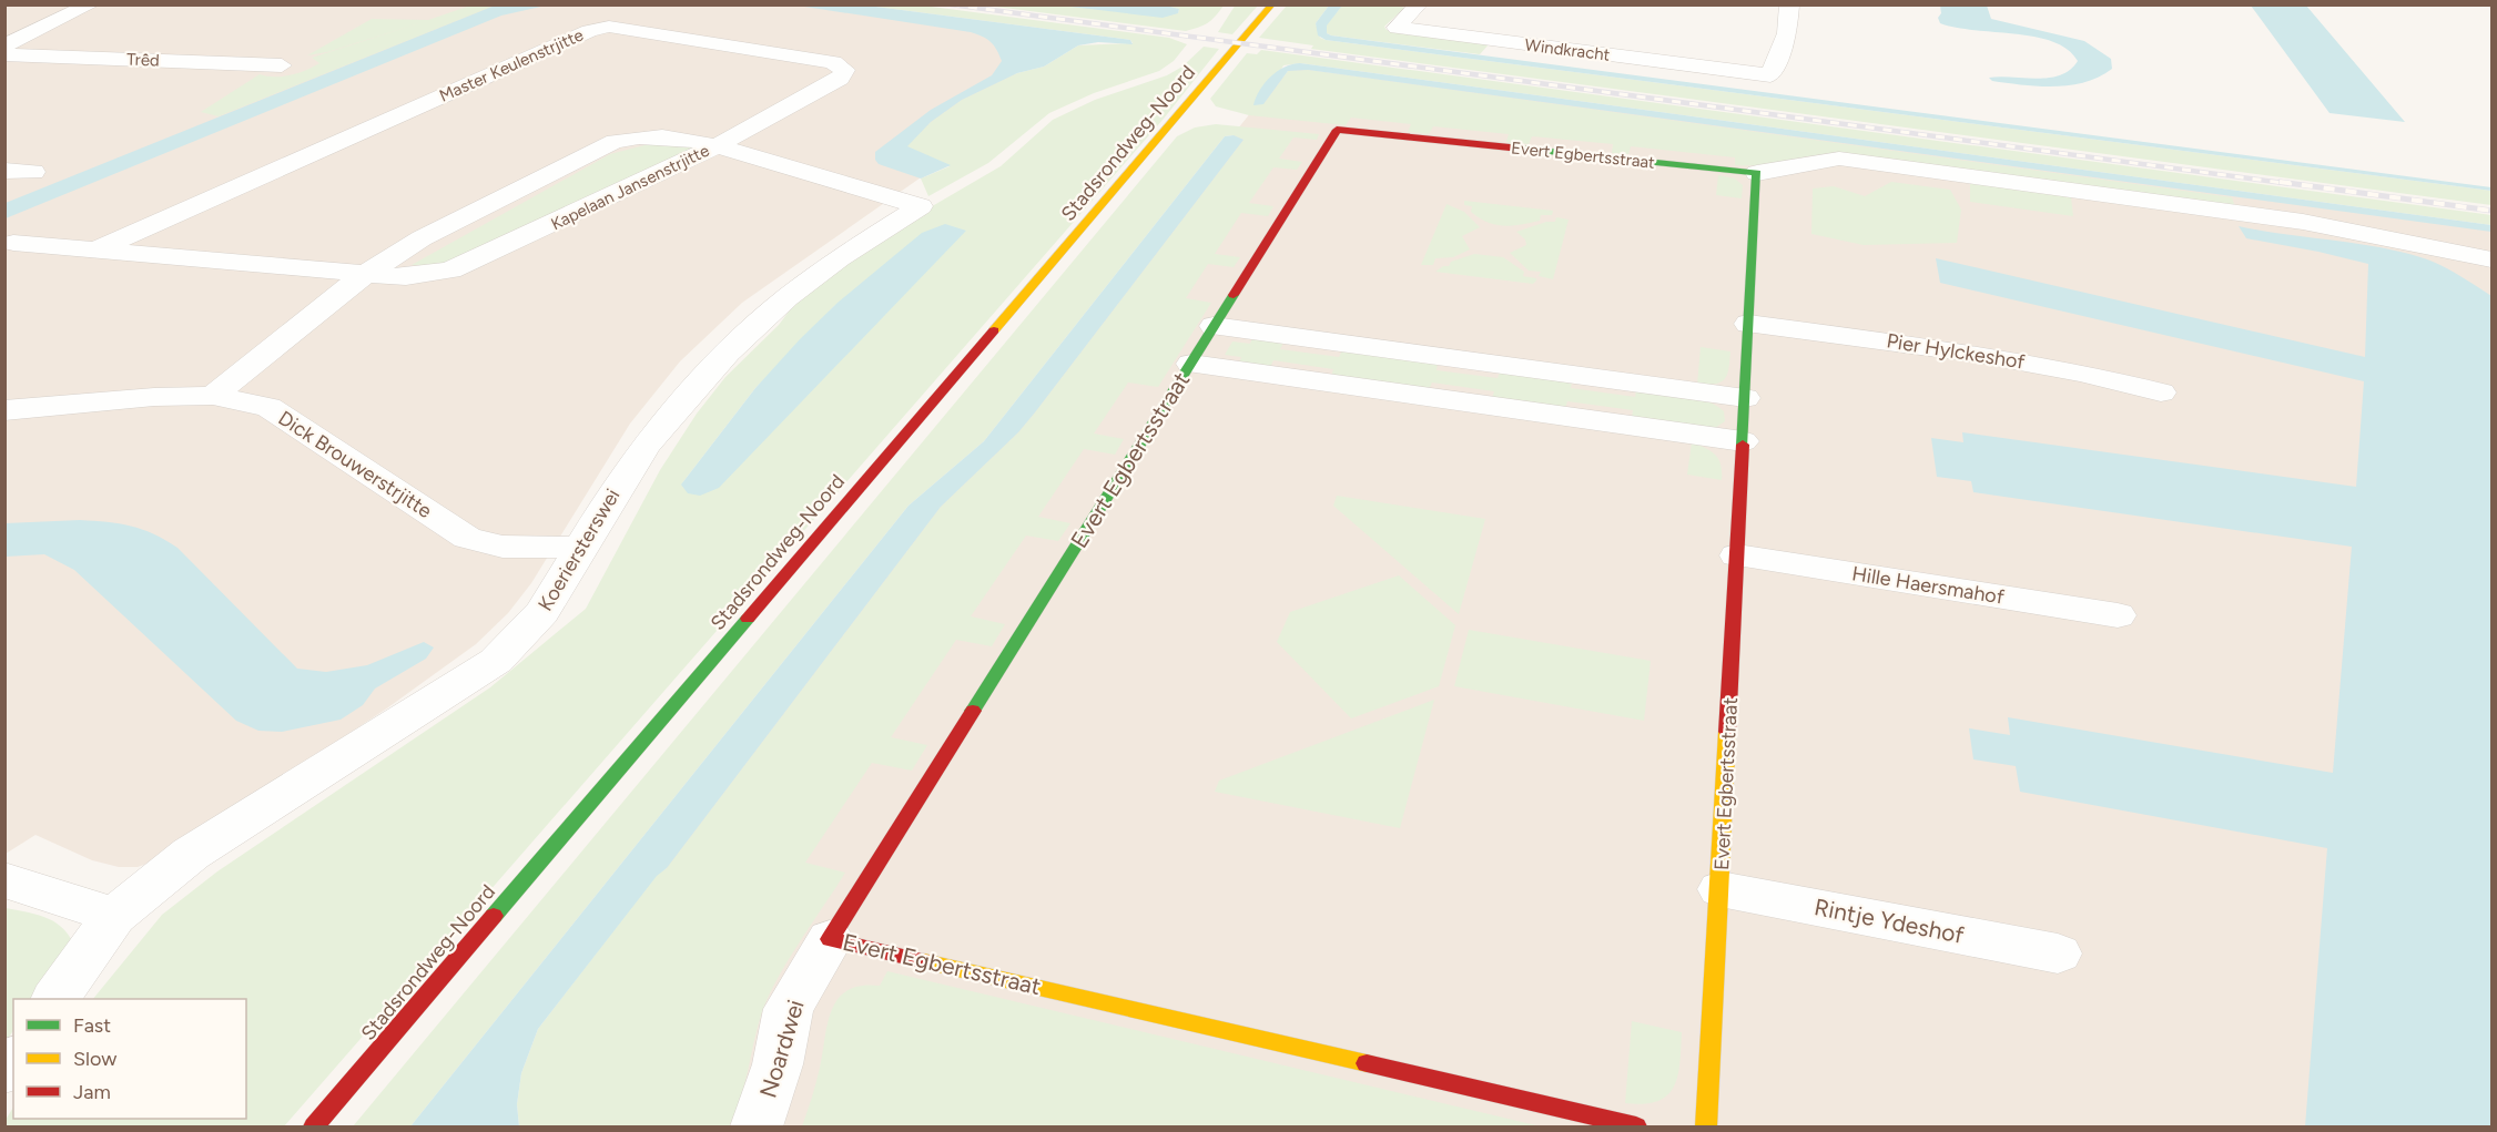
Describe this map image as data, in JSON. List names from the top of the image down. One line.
{"streets":{"street":["Windkracht","Trêd","Master Keulenstrjitte","Stadsrondweg-Noord","Evert Egbertsstraat","Kapelaan Jansenstrjitte","Pier Hylckeshof","Dick Brouwerstrjitte","Koeriersterswei","Hille Haersmahof","Rintje Ydeshof","Noardwei"]},"crossings":[["Master Keulenstrjitte","Kapelaan Jansenstrjitte"],["Master Keulenstrjitte","Koeriersterswei"],["Evert Egbertsstraat","Pier Hylckeshof"],["Evert Egbertsstraat","Hille Haersmahof"],["Evert Egbertsstraat","Rintje Ydeshof"],["Evert Egbertsstraat","Noardwei"],["Kapelaan Jansenstrjitte","Dick Brouwerstrjitte"],["Kapelaan Jansenstrjitte","Koeriersterswei"],["Dick Brouwerstrjitte","Koeriersterswei"]],"legend":["Fast","Slow","Jam"]}
